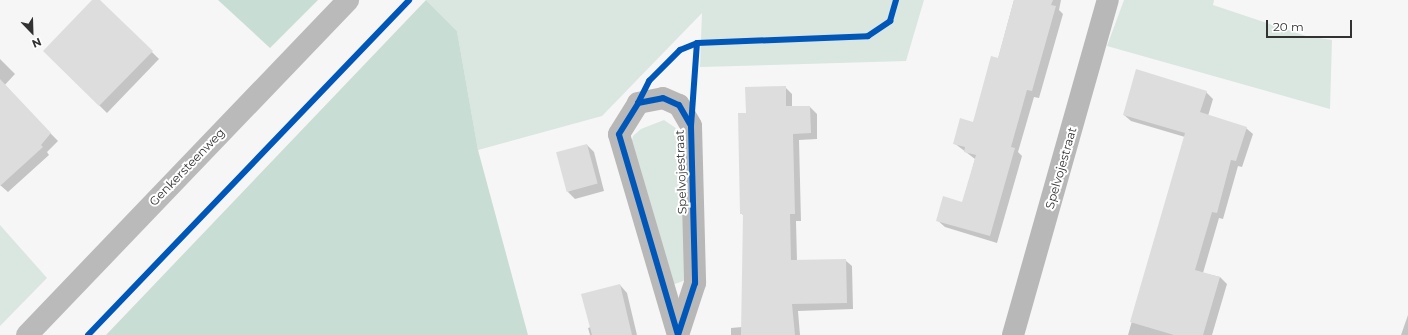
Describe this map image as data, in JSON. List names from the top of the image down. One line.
{"streets":{"main road":["Genkersteenweg"],"street":["Spelvojestraat"]},"scale_bar":"20 m","north":"bottom right"}
